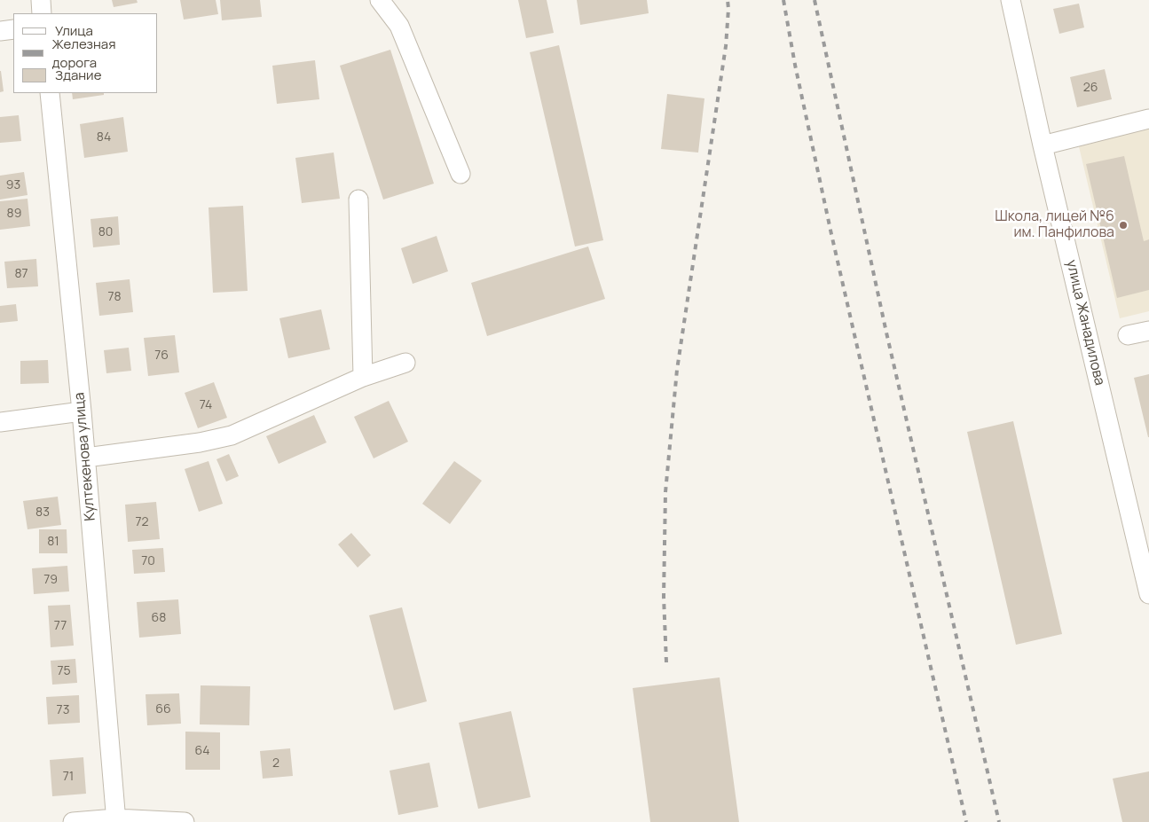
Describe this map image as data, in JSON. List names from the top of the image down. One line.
{"streets":{"street":["улица Жанадилова","Култекенова улица"]},"places":["Школа, лицей №6 им. Панфилова"],"house_numbers":["26","84","93","89","80","87","78","76","74","83","72","81","70","79","68","77","75","66","73","64","2","71"],"legend":["Улица","Железная дорога","Здание"]}
